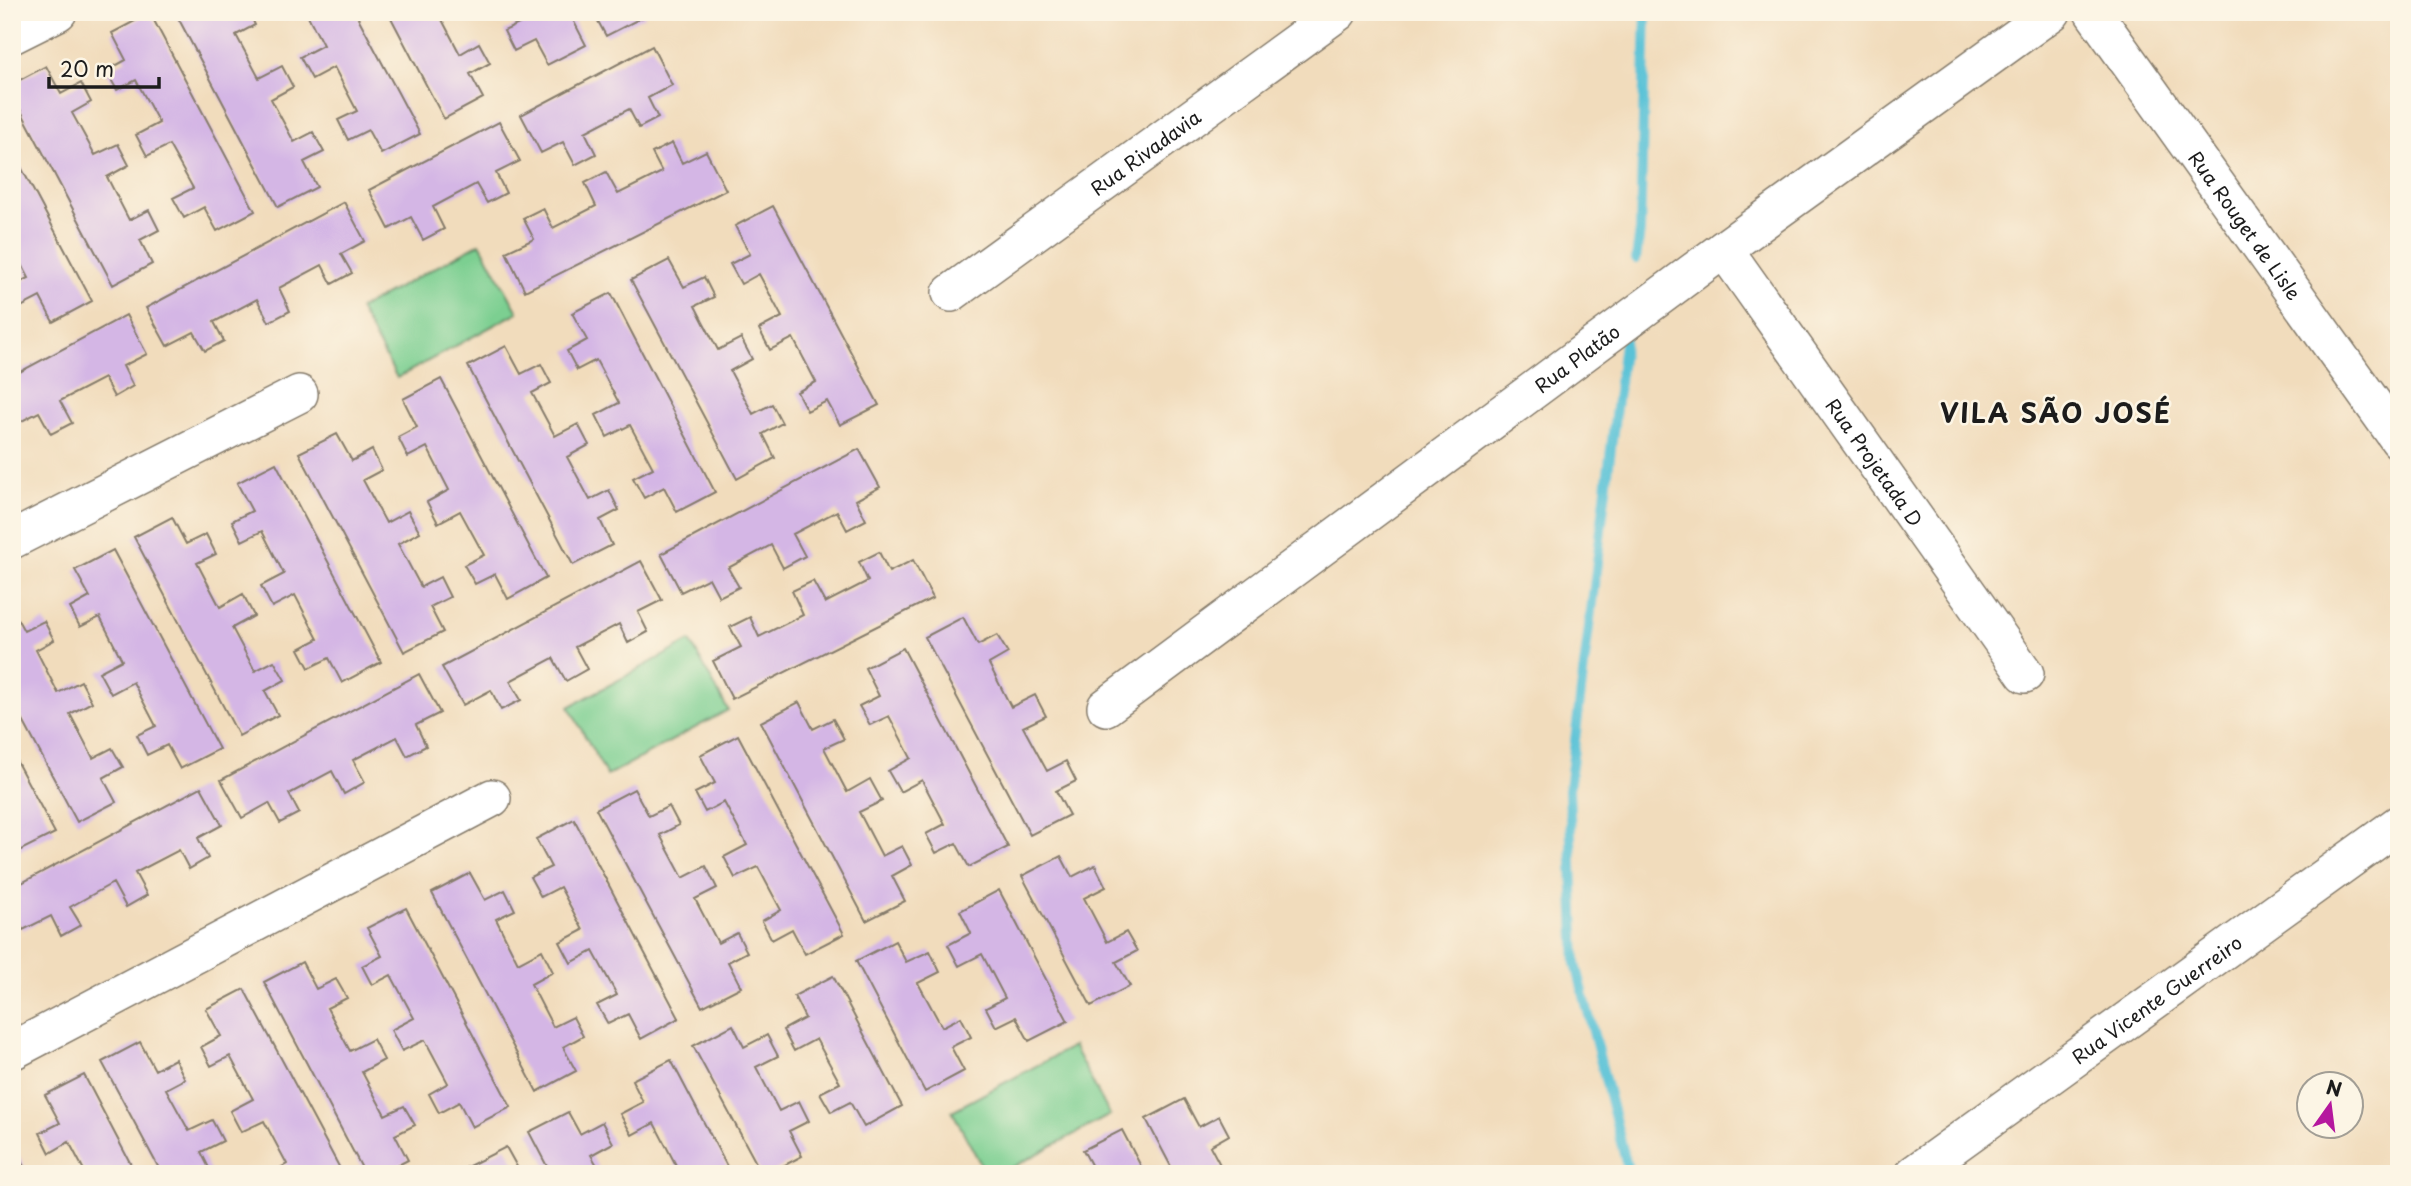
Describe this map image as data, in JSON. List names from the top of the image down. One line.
{"streets":{"street":["Rua Rivadavia","Rua Rouget de Lisle","Rua Platão","Rua Projetada D","Rua Vicente Guerreiro"]},"crossings":[["Rua Platão","Rua Projetada D"]],"districts":["VILA SÃO JOSÉ"],"scale_bar":"20 m","north":"top"}
